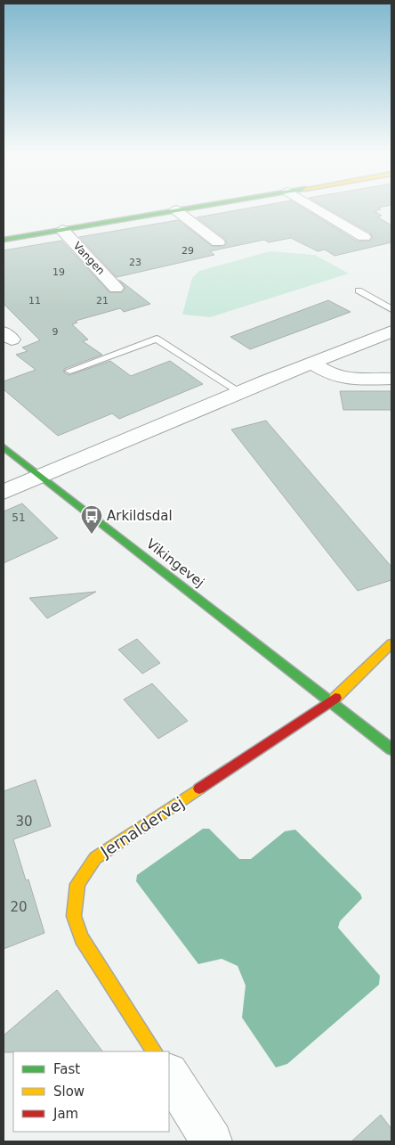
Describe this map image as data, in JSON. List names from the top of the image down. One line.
{"streets":{"street":["Vangen","Vikingevej","Jernaldervej"]},"crossings":[["Vikingevej","Jernaldervej"]],"places":{"bus stop":["Arkildsdal"]},"house_numbers":["29","23","19","11","21","9","51","30","20"],"legend":["Fast","Slow","Jam"]}
